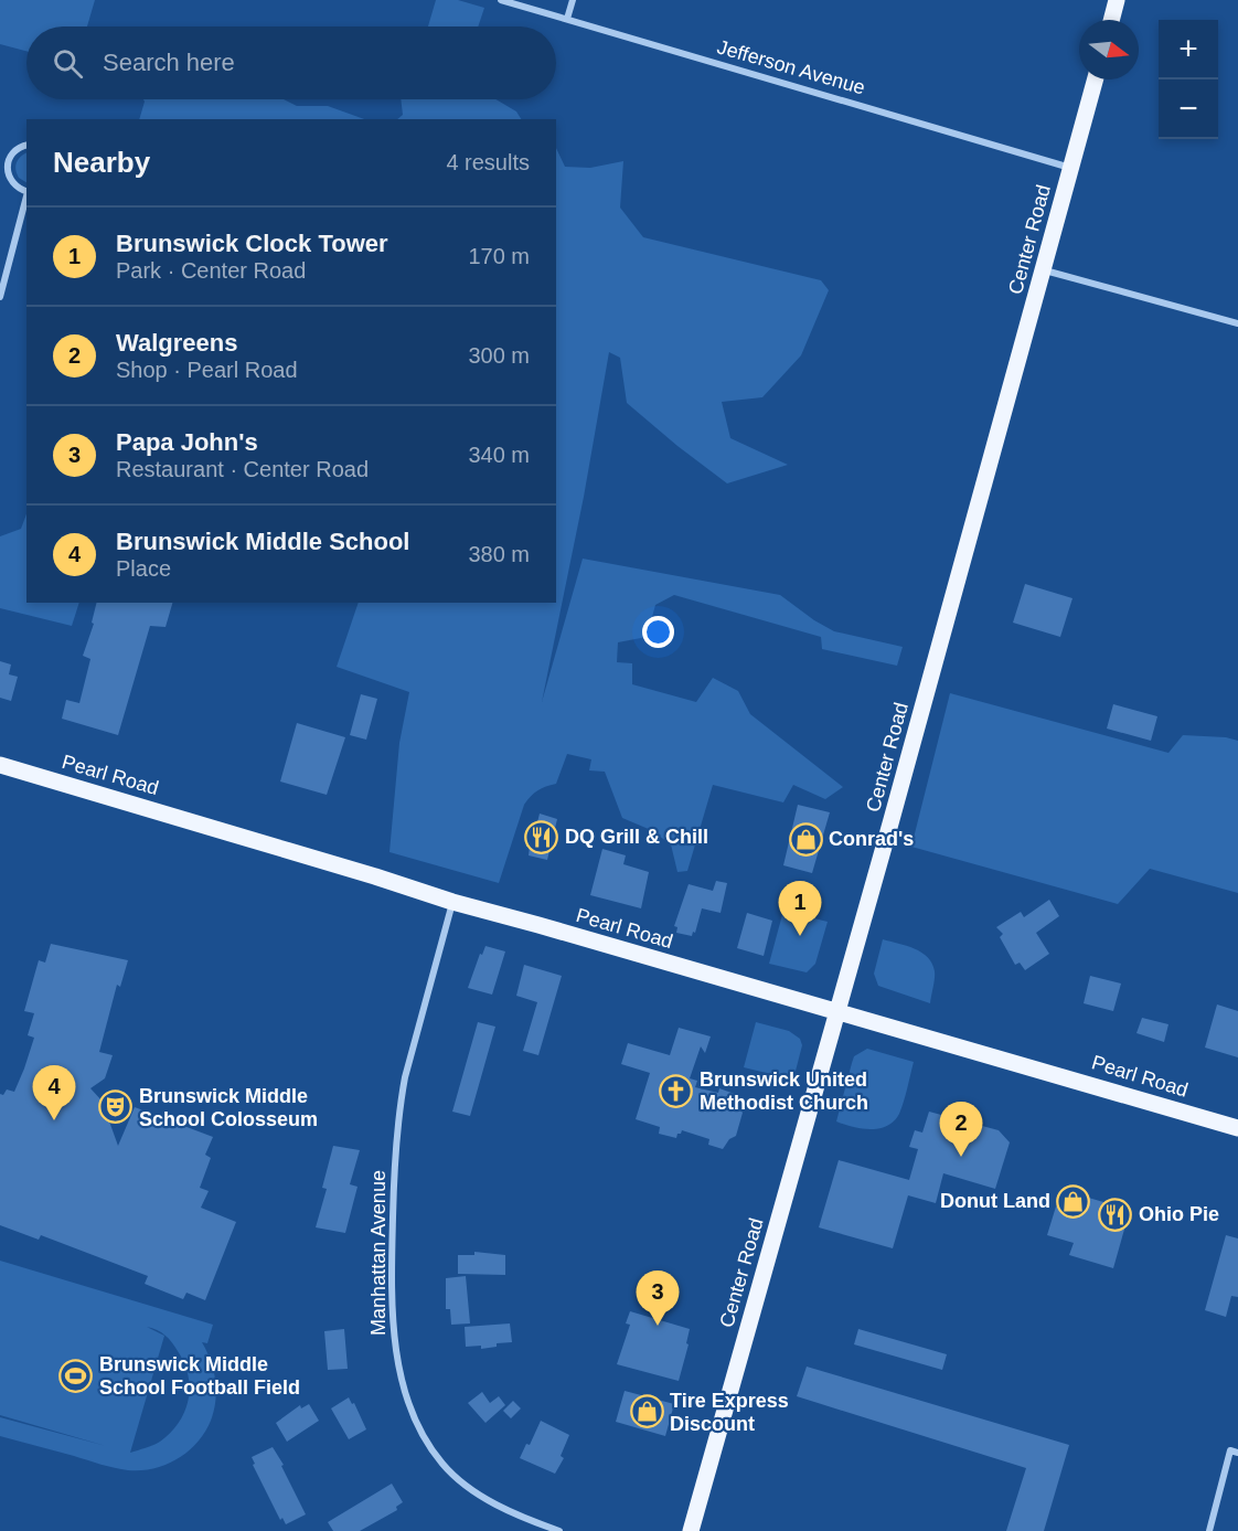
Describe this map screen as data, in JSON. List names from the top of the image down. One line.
{"streets":{"main road":["Center Road","Pearl Road"],"street":["Jefferson Avenue","Manhattan Avenue"]},"crossings":[["Jefferson Avenue","Center Road"],["Center Road","Pearl Road"],["Pearl Road","Manhattan Avenue"]],"places":{"restaurant":["DQ Grill & Chill","Ohio Pie"],"shop":["Conrad's","Donut Land","Tire Express Discount"],"church":["Brunswick United Methodist Church"],"theatre":["Brunswick Middle School Colosseum"],"sports":["Brunswick Middle School Football Field"]},"north":"right","page":{"map_buttons":["+","−"],"search":"Search here","heading":["Nearby","4 results"],"list":[{"mark":"1","name":"Brunswick Clock Tower","note":"Park · Center Road","value":"170 m"},{"mark":"2","name":"Walgreens","note":"Shop · Pearl Road","value":"300 m"},{"mark":"3","name":"Papa John's","note":"Restaurant · Center Road","value":"340 m"},{"mark":"4","name":"Brunswick Middle School","note":"Place","value":"380 m"}],"pins":["1","4","2","3"]}}
